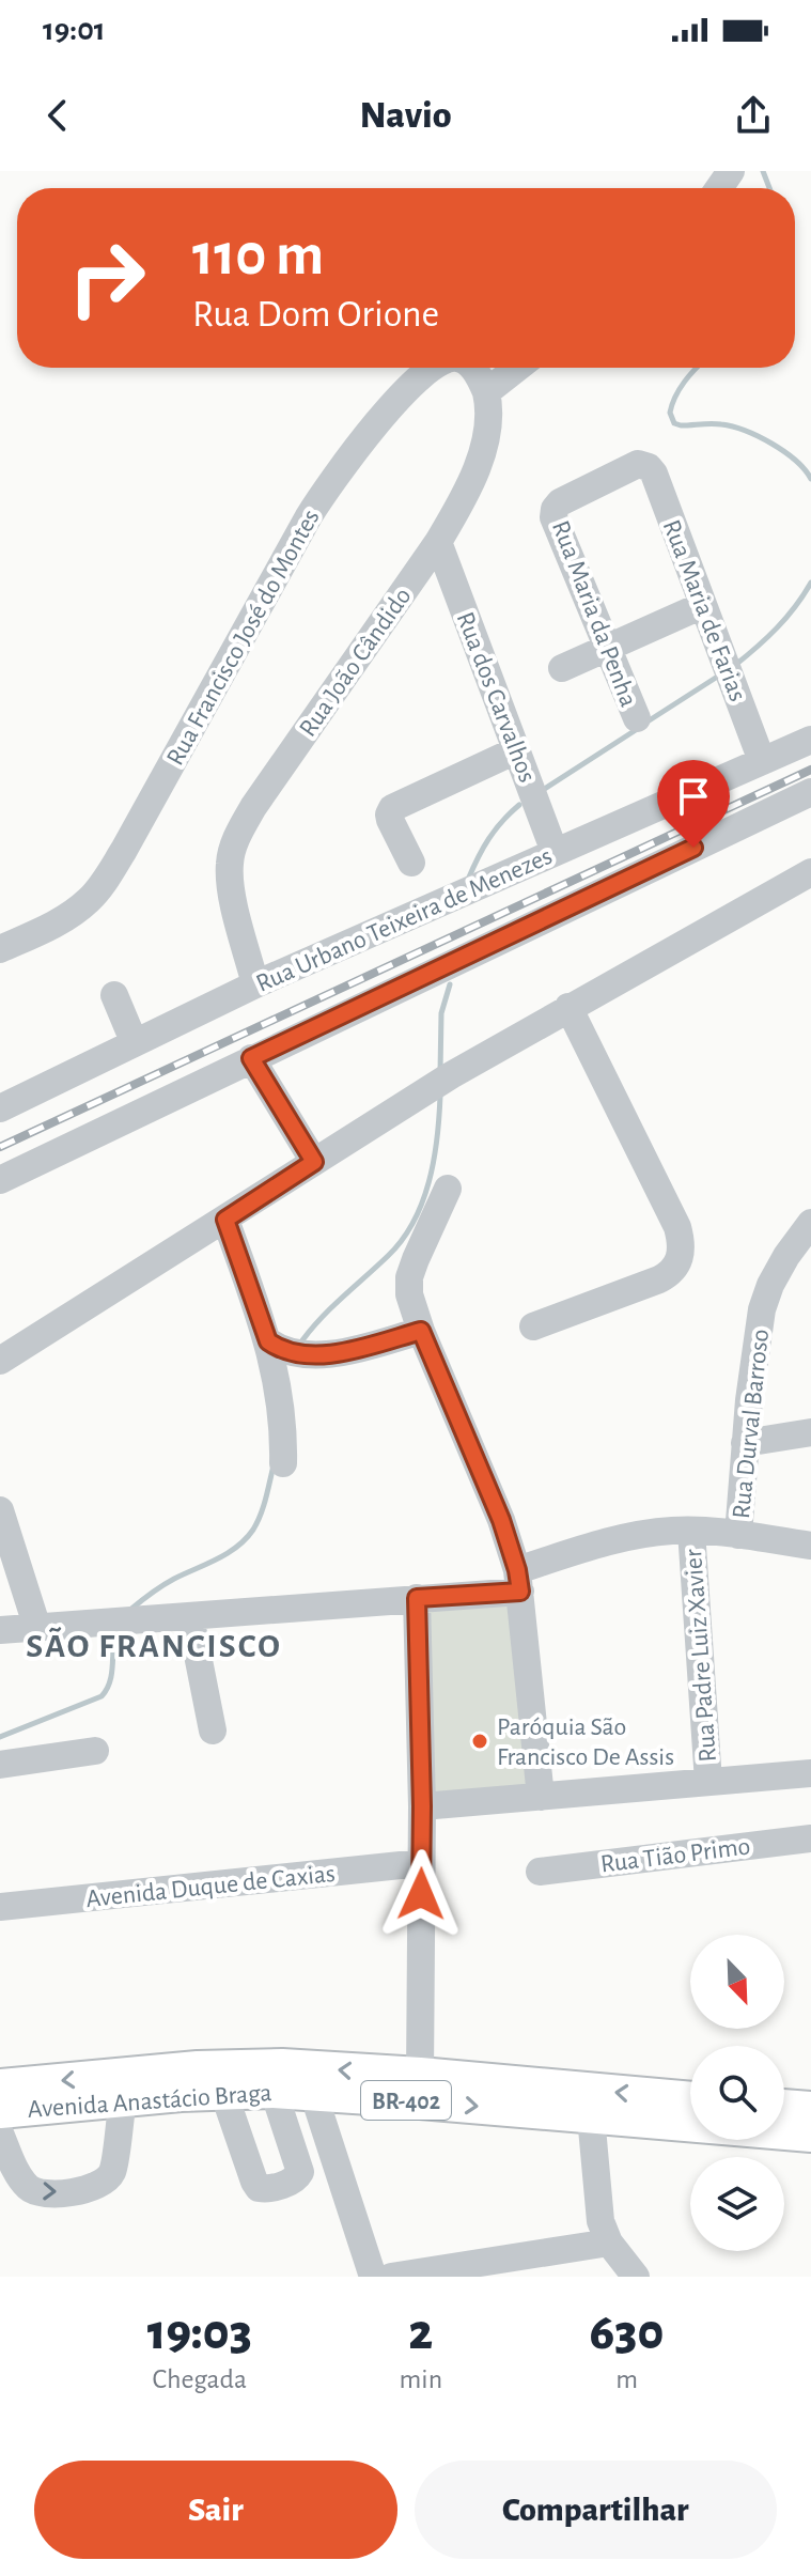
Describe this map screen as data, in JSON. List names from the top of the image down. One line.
{"streets":{"main road":["Avenida Anastácio Braga","BR-402"],"street":["Rua Maria de Farias","Rua Maria da Penha","Rua Francisco José do Montes","Rua João Cândido","Rua dos Carvalhos","Rua Urbano Teixeira de Menezes","Rua Durval Barroso","Rua Padre Luiz Xavier","Rua Tião Primo","Avenida Duque de Caxias"]},"crossings":[["Rua Maria de Farias","Rua Maria da Penha"],["Rua Maria de Farias","Rua Urbano Teixeira de Menezes"],["Rua Francisco José do Montes","Rua João Cândido"],["Rua João Cândido","Rua dos Carvalhos"],["Rua João Cândido","Rua Urbano Teixeira de Menezes"],["Rua dos Carvalhos","Rua Urbano Teixeira de Menezes"]],"districts":["SÃO FRANCISCO"],"places":["Paróquia São Francisco De Assis"],"north":"bottom right","page":{"status":"19:01","header":"Navio","turn":["110 m","Rua Dom Orione"],"eta":["19:03","Chegada","2","min","630","m"],"buttons":["Sair","Compartilhar"]}}
